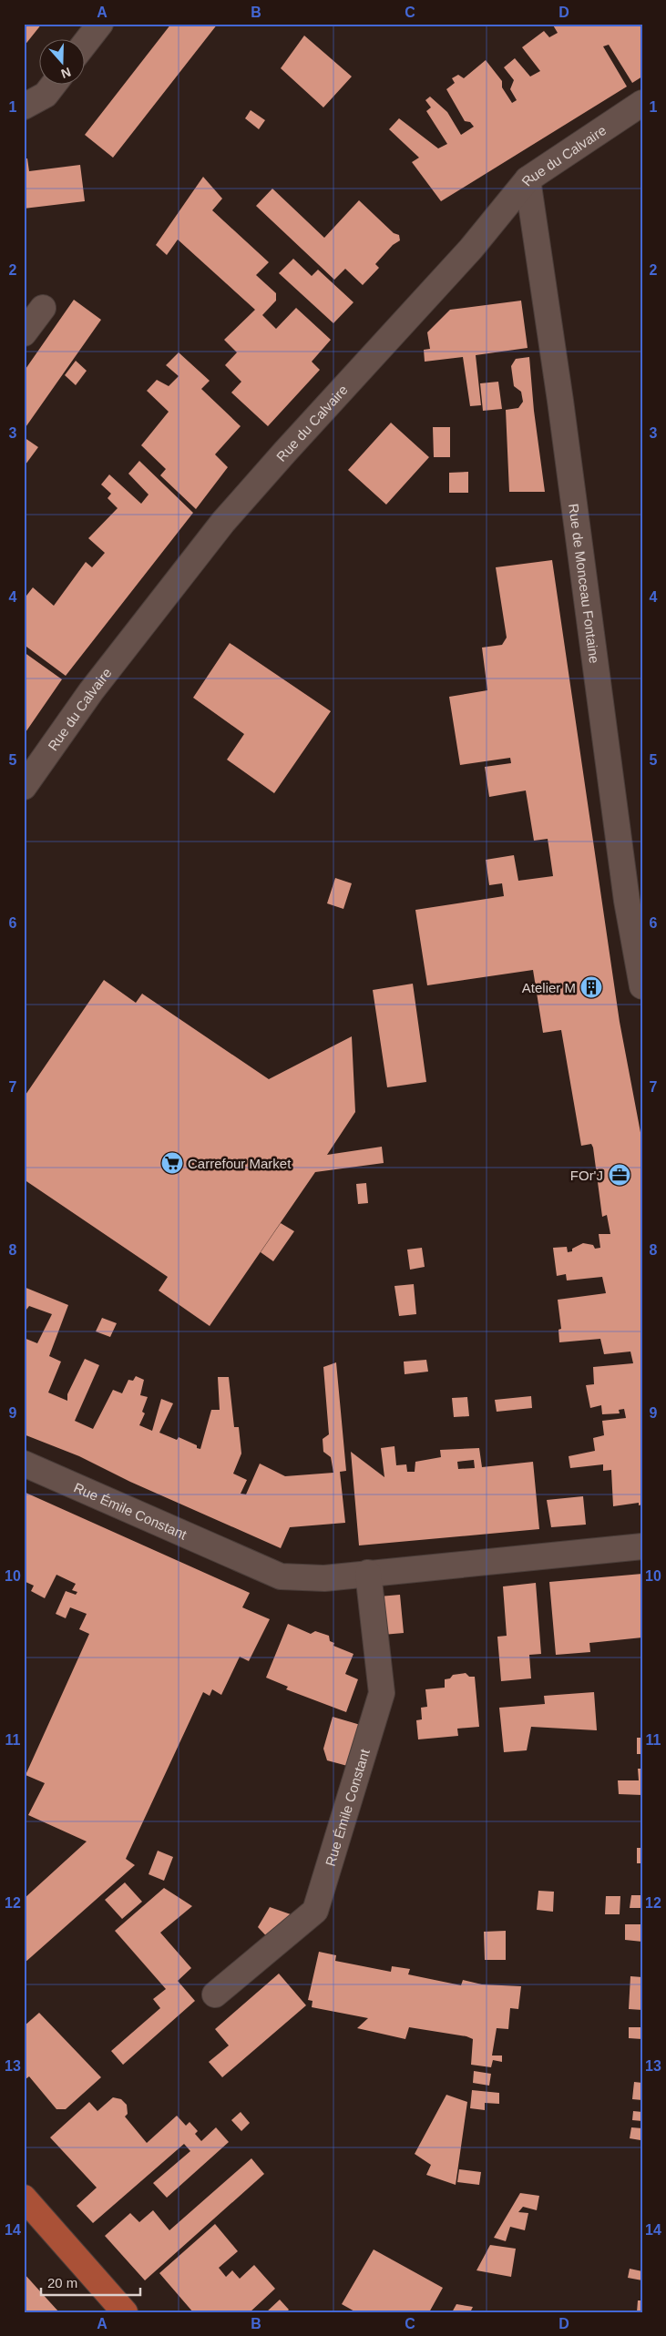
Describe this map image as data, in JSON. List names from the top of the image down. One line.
{"streets":{"street":["Rue du Calvaire","Rue de Monceau Fontaine","Rue Émile Constant"]},"crossings":[["Rue du Calvaire","Rue de Monceau Fontaine"]],"places":{"building":["Atelier M"],"supermarket":["Carrefour Market"],"office":["FOr'J"]},"scale_bar":"20 m","north":"bottom","grid":{"columns":["A","B","C","D"],"rows":["1","2","3","4","5","6","7","8","9","10","11","12","13","14"]}}
